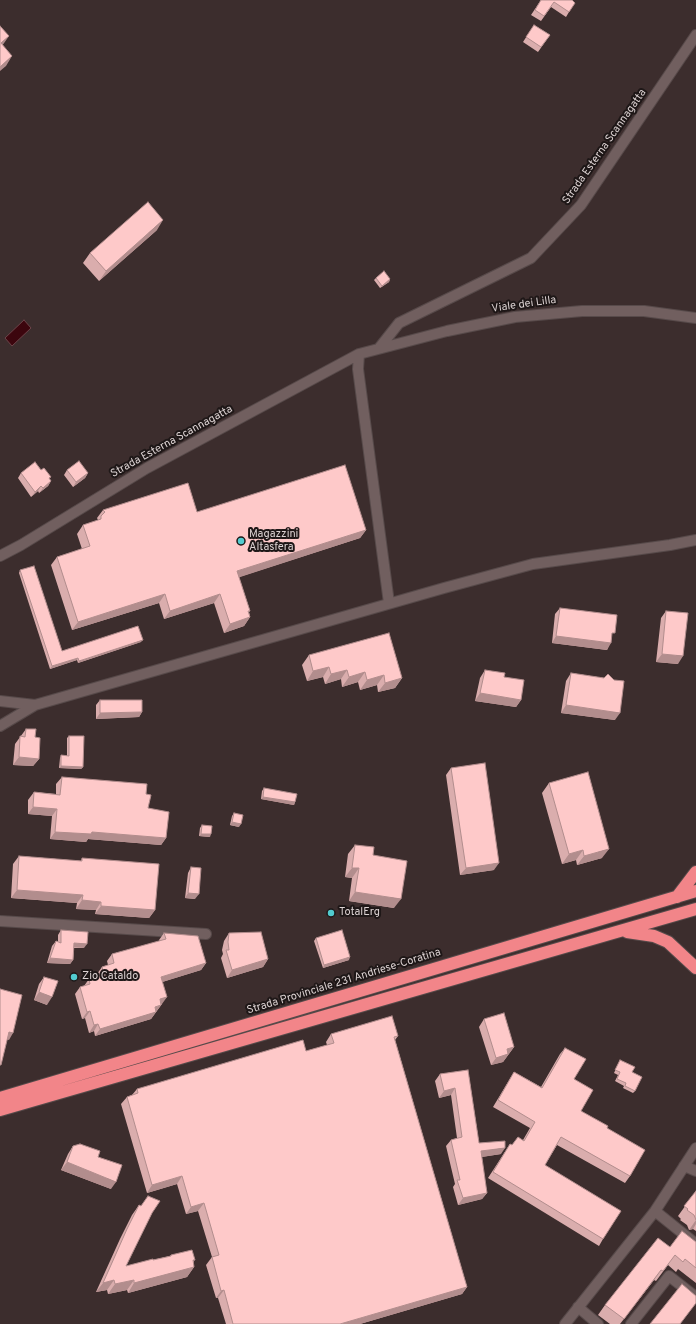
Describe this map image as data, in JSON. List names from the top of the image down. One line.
{"streets":{"highway":["Strada Provinciale 231 Andriese-Coratina"],"street":["Strada Esterna Scannagatta","Viale dei Lilla"]},"crossings":[["Strada Esterna Scannagatta","Viale dei Lilla"]],"places":["Magazzini Altasfera","TotalErg","Zio Cataldo"]}
